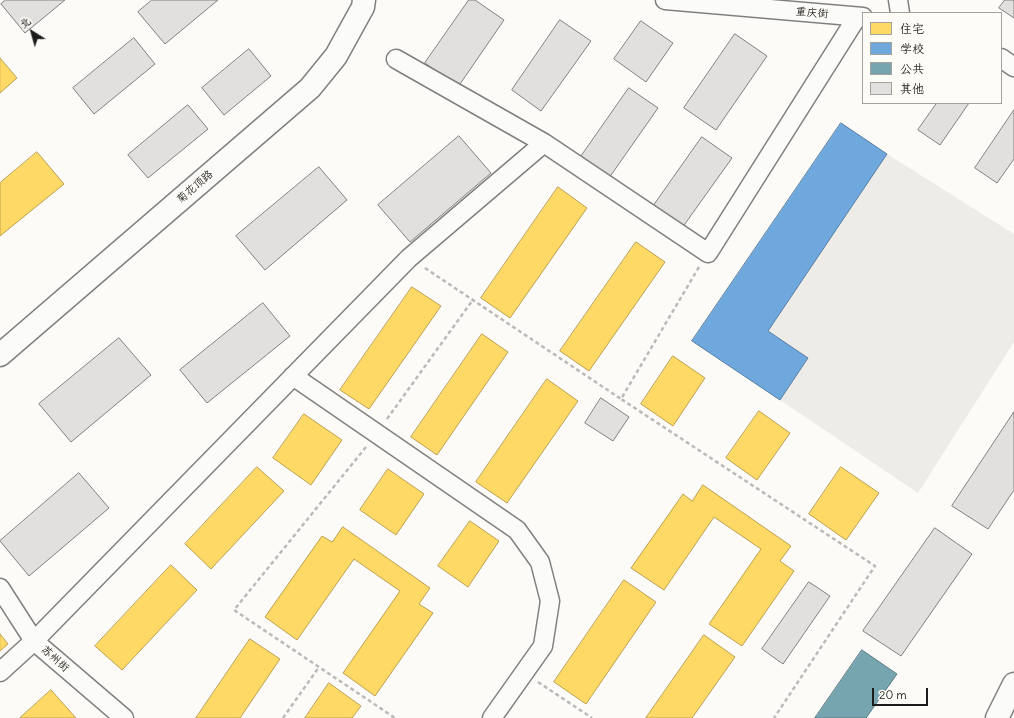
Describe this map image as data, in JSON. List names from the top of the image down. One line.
{"streets":{"street":["重庆街","菊花顶路","苏州街"]},"legend":["住宅","学校","公共","其他"],"scale_bar":"20 m","north":"top left"}
